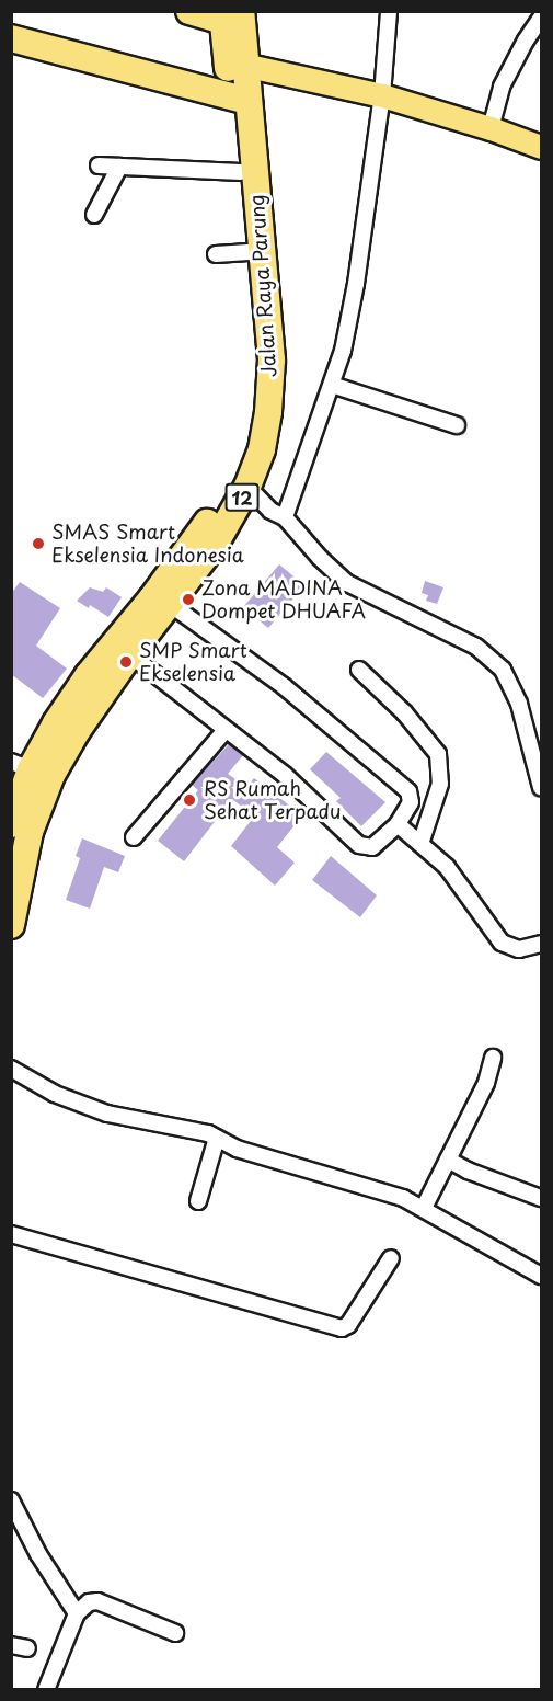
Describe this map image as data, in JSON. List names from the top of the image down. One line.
{"streets":{"highway":["Jalan Raya Parung","12"]},"places":["SMAS Smart Ekselensia Indonesia","Zona MADINA Dompet DHUAFA","SMP Smart Ekselensia","RS Rumah Sehat Terpadu"]}
